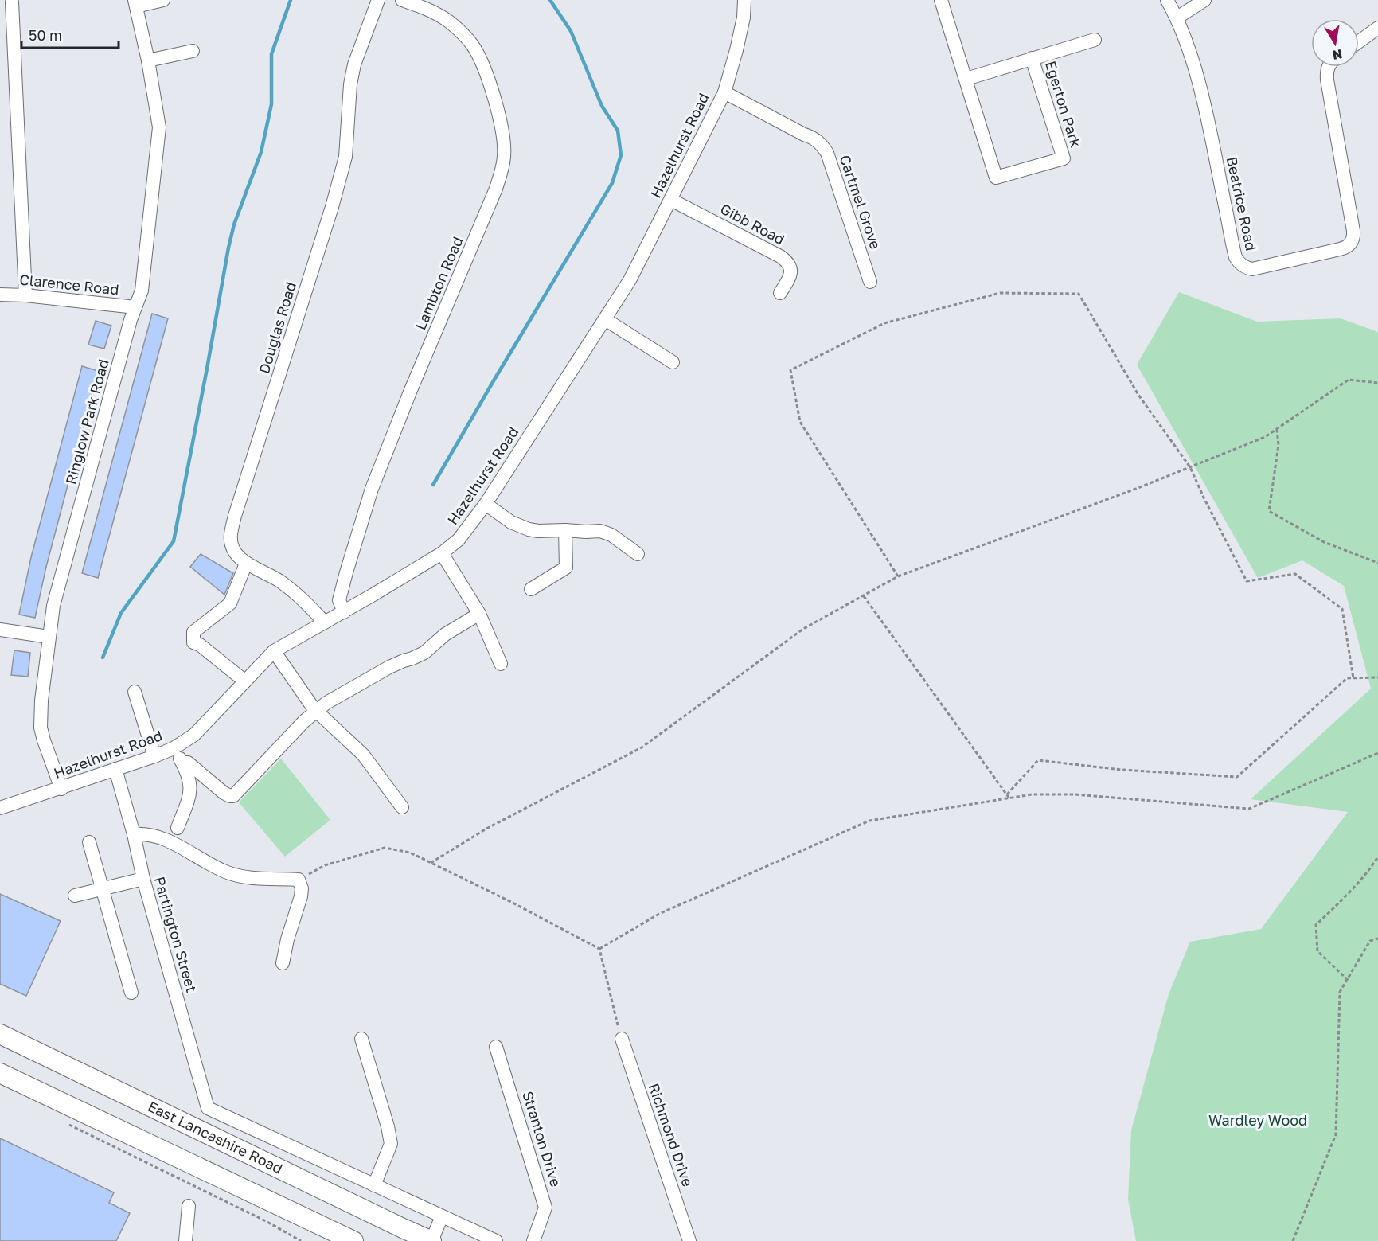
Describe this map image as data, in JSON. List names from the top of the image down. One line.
{"streets":{"highway":["East Lancashire Road"],"street":["Egerton Park","Hazelhurst Road","Cartmel Grove","Beatrice Road","Gibb Road","Lambton Road","Clarence Road","Douglas Road","Ringlow Park Road","Partington Street","Richmond Drive","Stranton Drive"]},"crossings":[["Hazelhurst Road","Cartmel Grove"],["Hazelhurst Road","Gibb Road"],["Hazelhurst Road","Lambton Road"],["Hazelhurst Road","Douglas Road"],["Hazelhurst Road","Ringlow Park Road"],["Hazelhurst Road","Partington Street"],["Clarence Road","Ringlow Park Road"],["Partington Street","East Lancashire Road"]],"parks":["Wardley Wood"],"scale_bar":"50 m","north":"bottom"}
